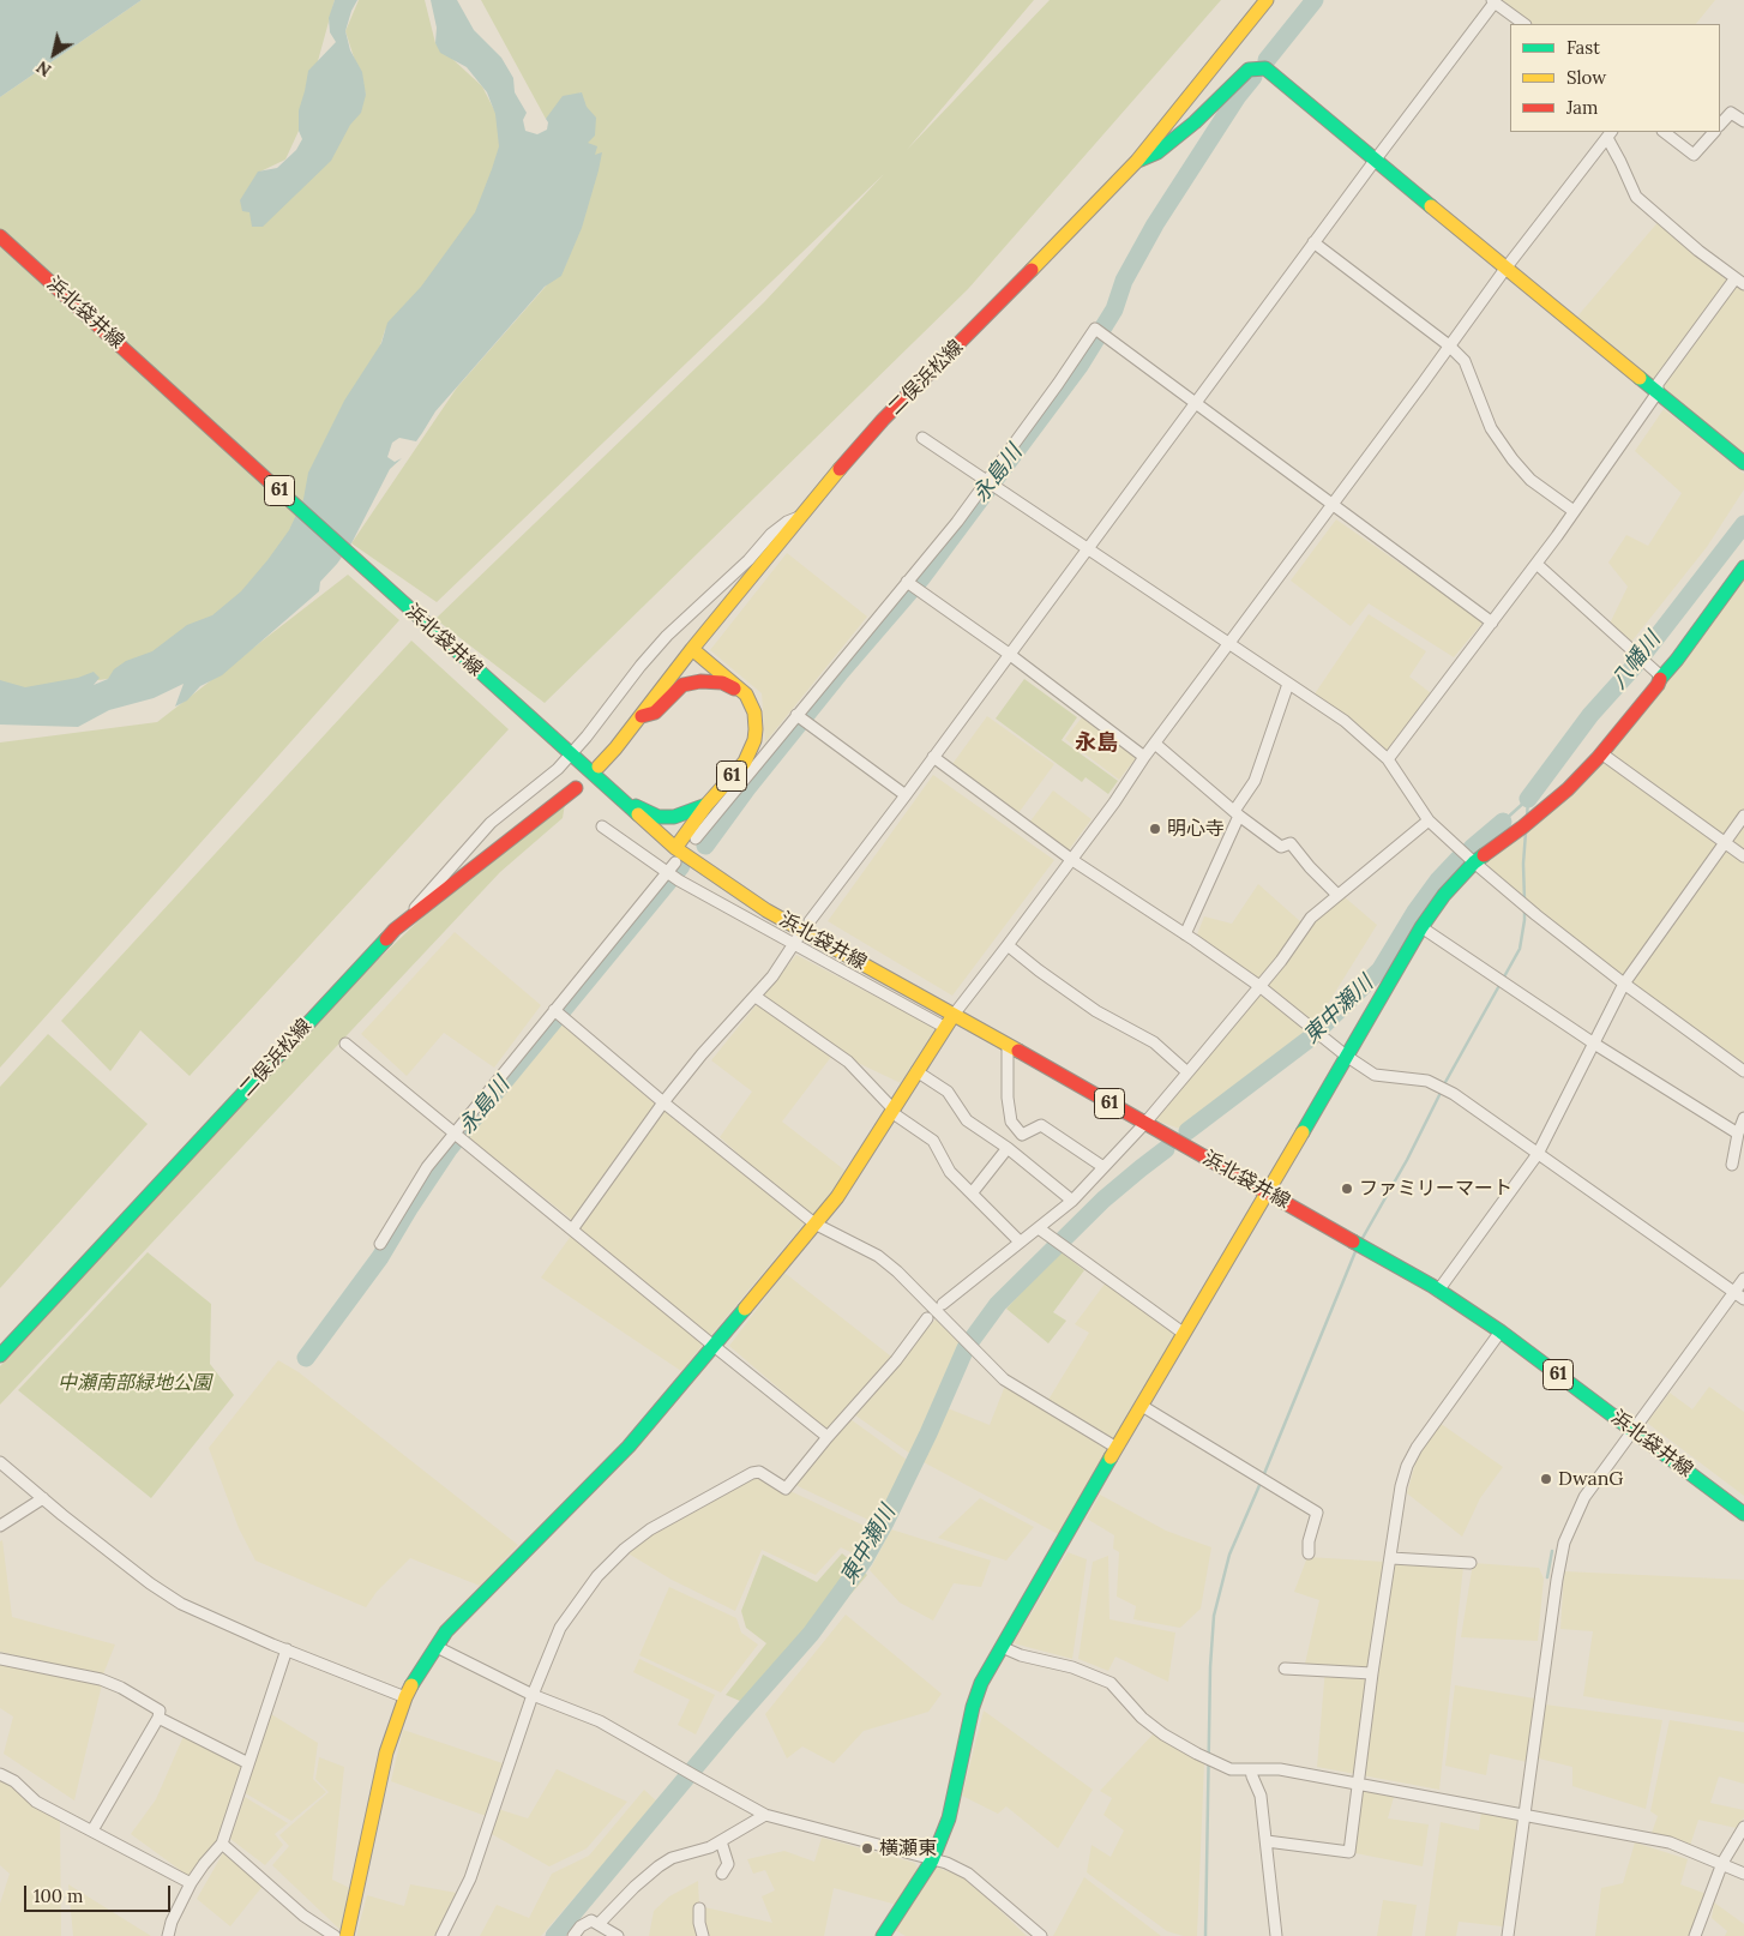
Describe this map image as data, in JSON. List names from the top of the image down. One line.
{"streets":{"main road":["浜北袋井線","二俣浜松線","61"]},"crossings":[["浜北袋井線","61"]],"districts":["永島"],"water":["永島川","八幡川","東中瀬川"],"parks":["中瀬南部緑地公園"],"places":["明心寺","ファミリーマート","DwanG","横瀬東"],"legend":["Fast","Slow","Jam"],"scale_bar":"100 m","north":"bottom left"}
